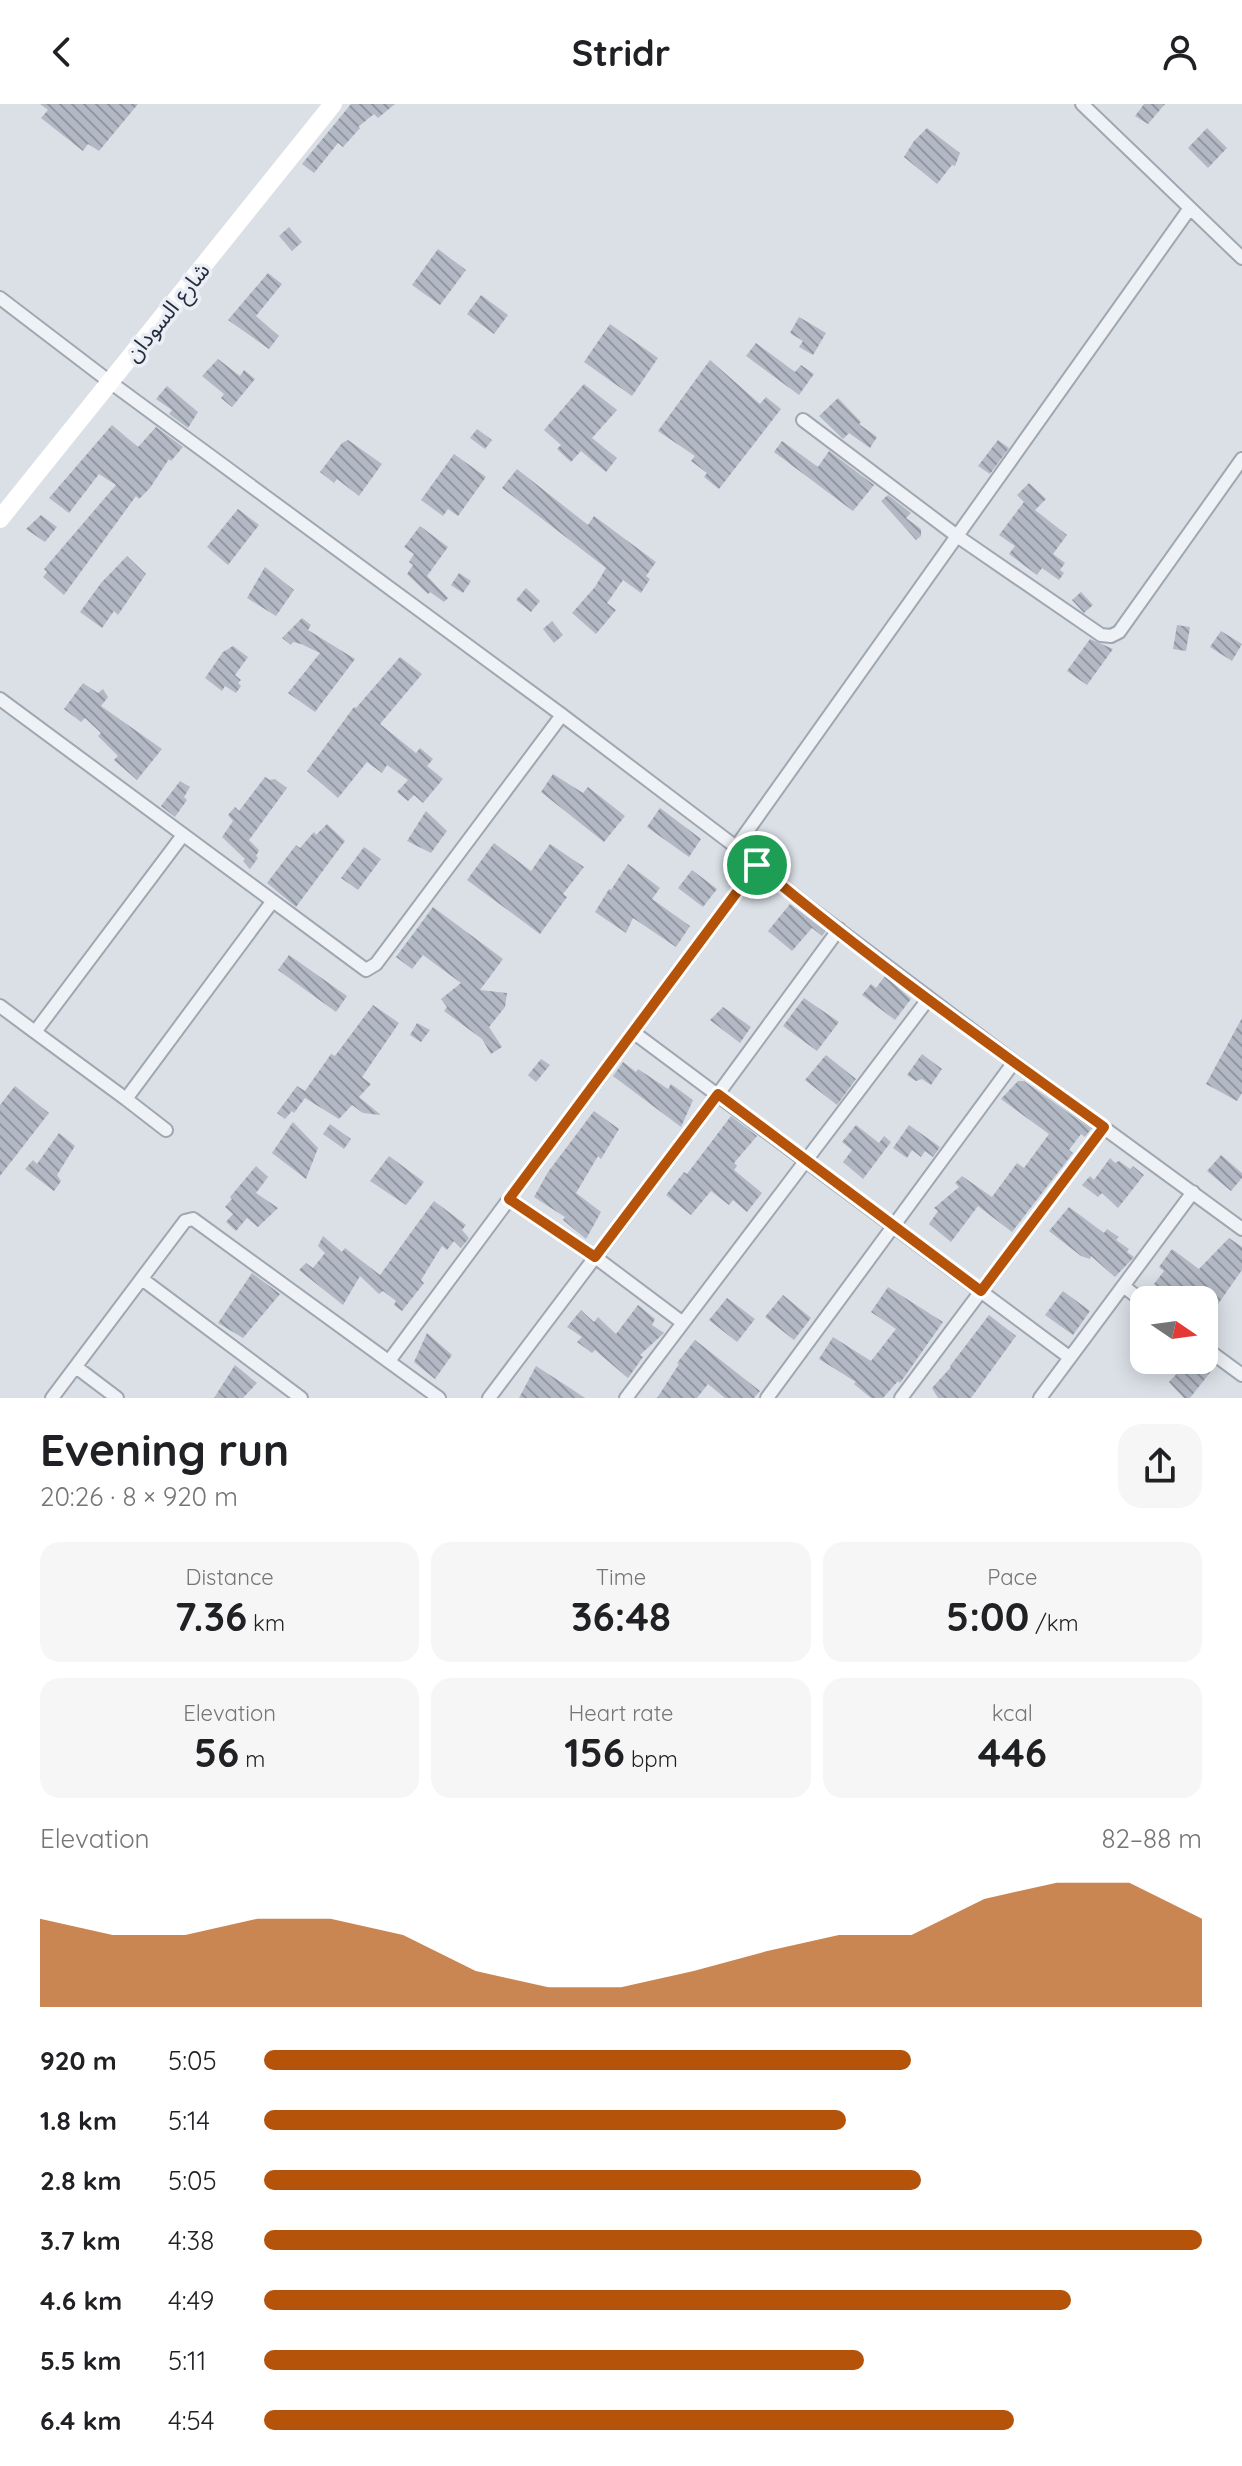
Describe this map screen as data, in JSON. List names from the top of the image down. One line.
{"streets":{"main road":["شارع السودان"]},"north":"right","page":{"header":"Stridr","heading":["Evening run","20:26 · 8 × 920 m"],"stats":[["Distance","7.36 km"],["Time","36:48"],["Pace","5:00 /km"],["Elevation","56 m"],["Heart rate","156 bpm"],["kcal","446"]],"chart":["Elevation","82–88 m"],"list":[{"name":"920 m","note":"5:05"},{"name":"1.8 km","note":"5:14"},{"name":"2.8 km","note":"5:05"},{"name":"3.7 km","note":"4:38"},{"name":"4.6 km","note":"4:49"},{"name":"5.5 km","note":"5:11"},{"name":"6.4 km","note":"4:54"}]}}
